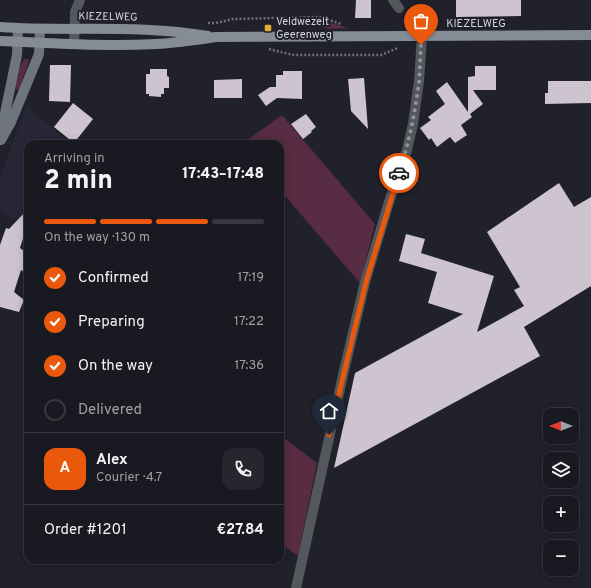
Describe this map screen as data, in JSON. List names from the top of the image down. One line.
{"streets":{"main road":["KIEZELWEG"]},"places":{"transit":["Veldwezelt Geerenweg"]},"north":"left","page":{"heading":["2 min","Arriving in","17:43–17:48"],"panel":["Alex","Courier · 4.7","Order #1201","€27.84"],"bar":"On the way · 130 m","list":[["Confirmed","17:19"],["Preparing","17:22"],["On the way","17:36"],"Delivered"],"map_buttons":["+","−"],"round":"A"}}
